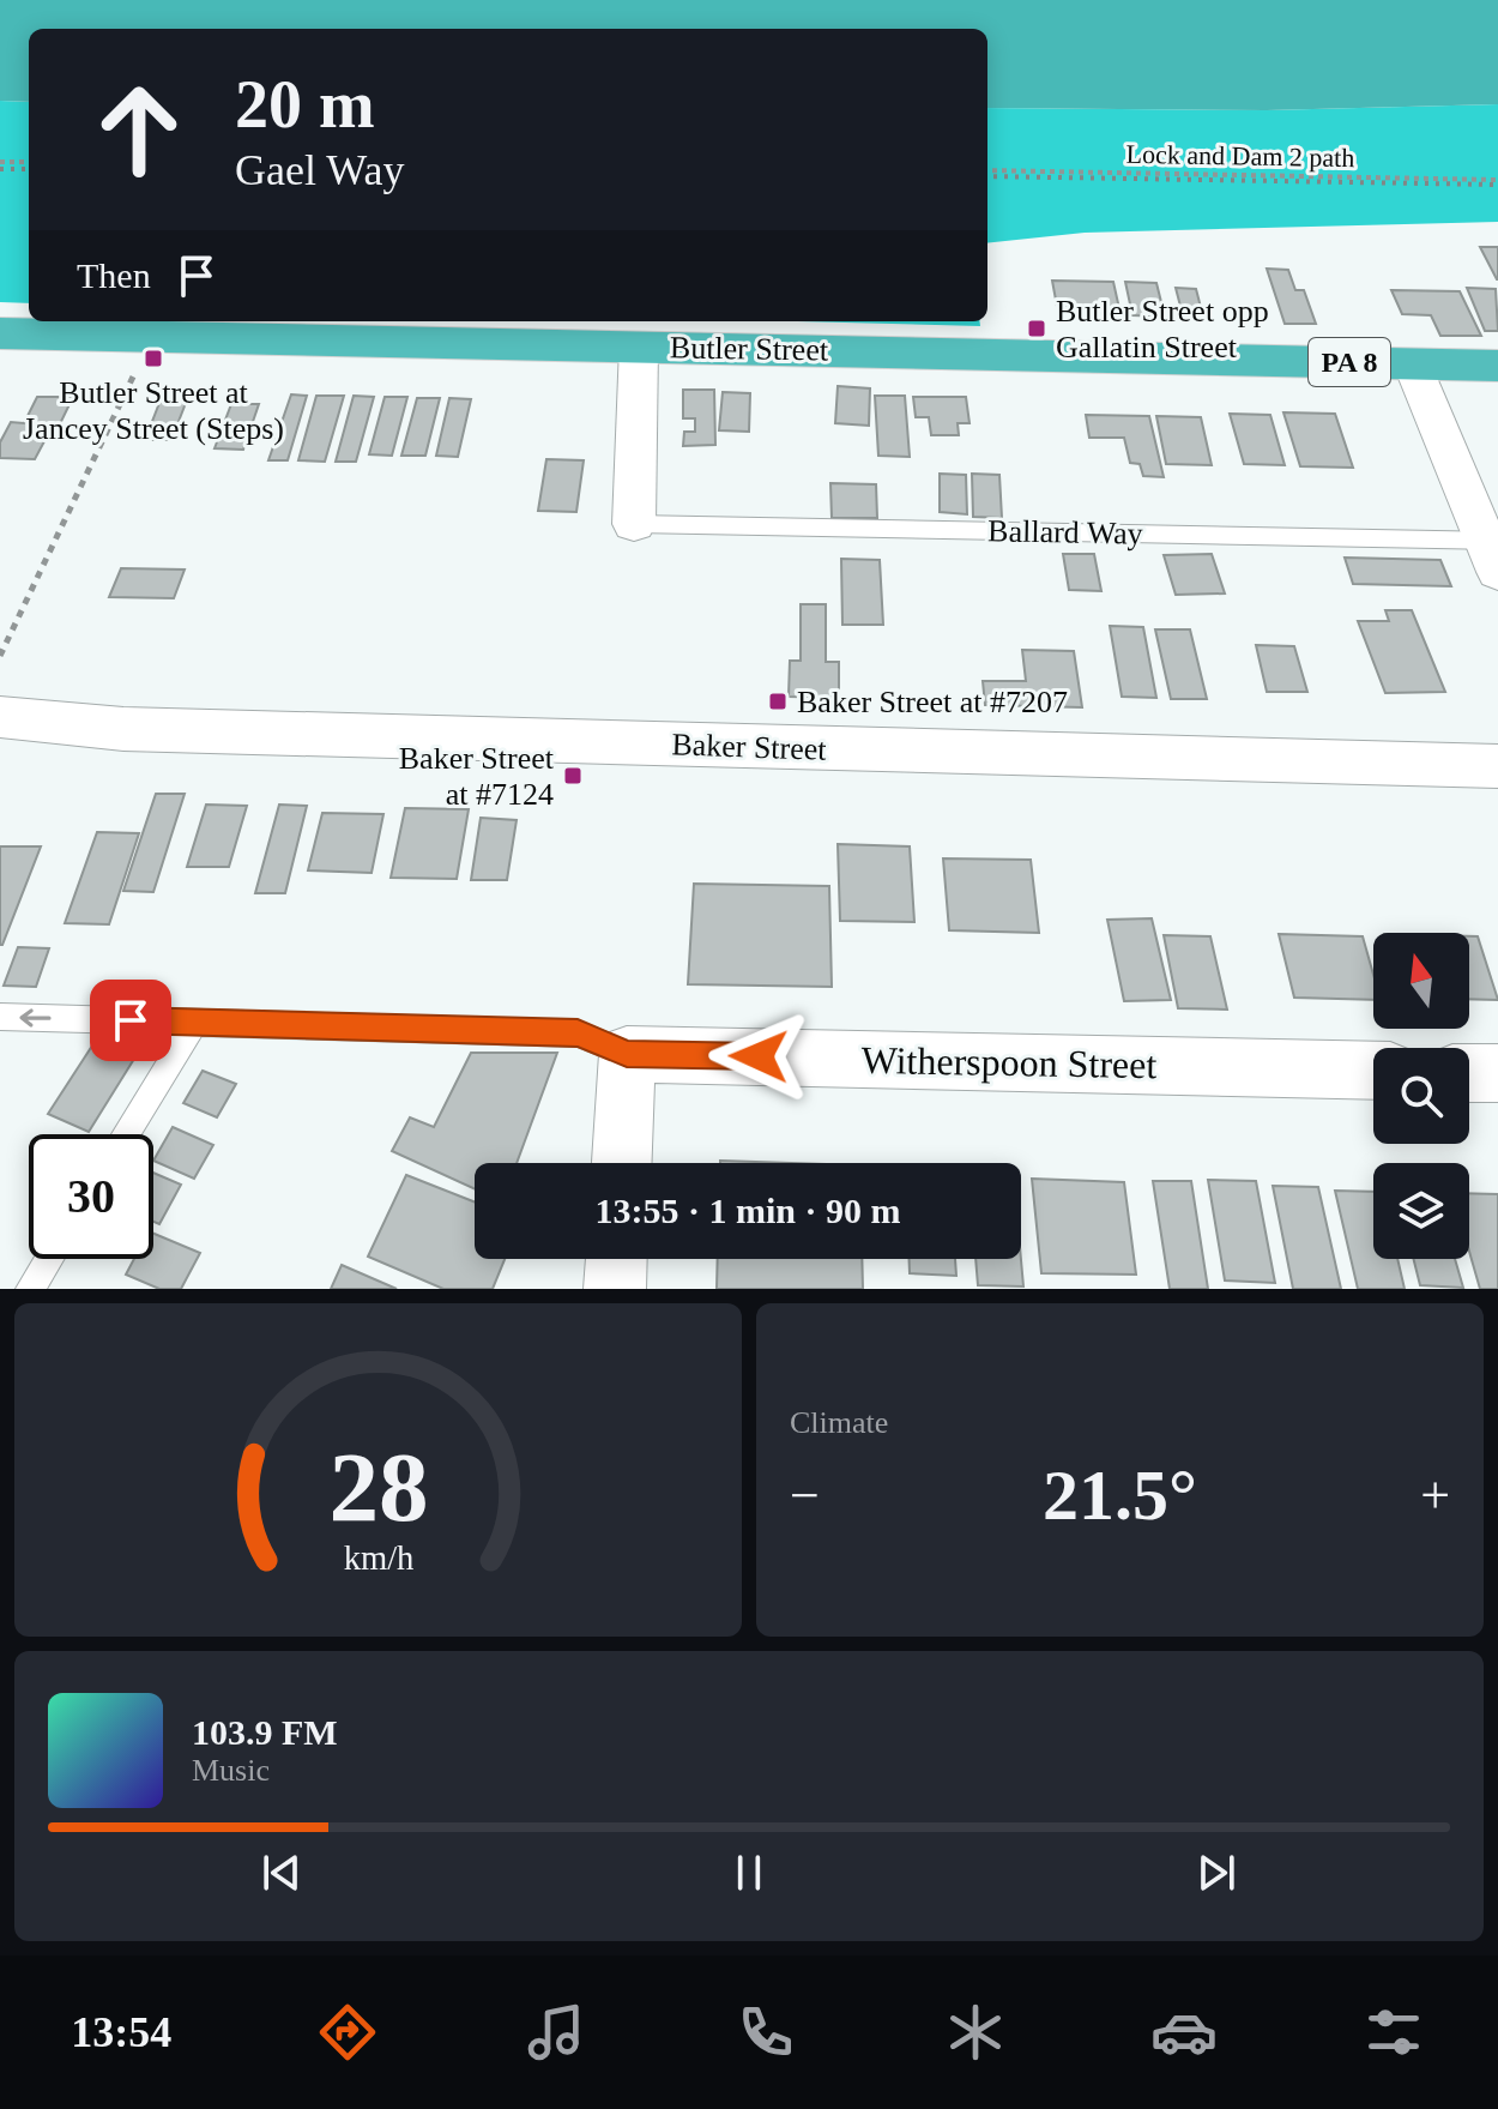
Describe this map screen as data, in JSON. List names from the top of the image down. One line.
{"streets":{"highway":["Butler Street","PA 8"],"street":["Baker Street","Witherspoon Street"],"lane":["Ballard Way"],"path":["Lock and Dam 2 path"]},"places":{"transit":["Butler Street opp Gallatin Street","Butler Street at Jancey Street (Steps)","Baker Street at #7207","Baker Street at #7124"]},"north":"top","page":{"turn":["20 m","Gael Way"],"then":"Then","limit":"30","trip":"13:55 · 1 min · 90 m","tile":"Climate","heat":["−","21.5°","+"],"song":["103.9 FM","Music"],"tabs":"13:54","gauge":["28","km/h"]}}
